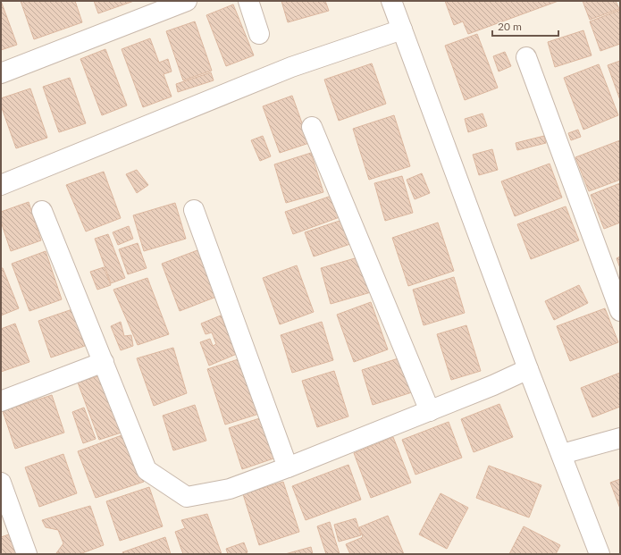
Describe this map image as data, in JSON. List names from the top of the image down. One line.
{"scale_bar":"20 m"}
